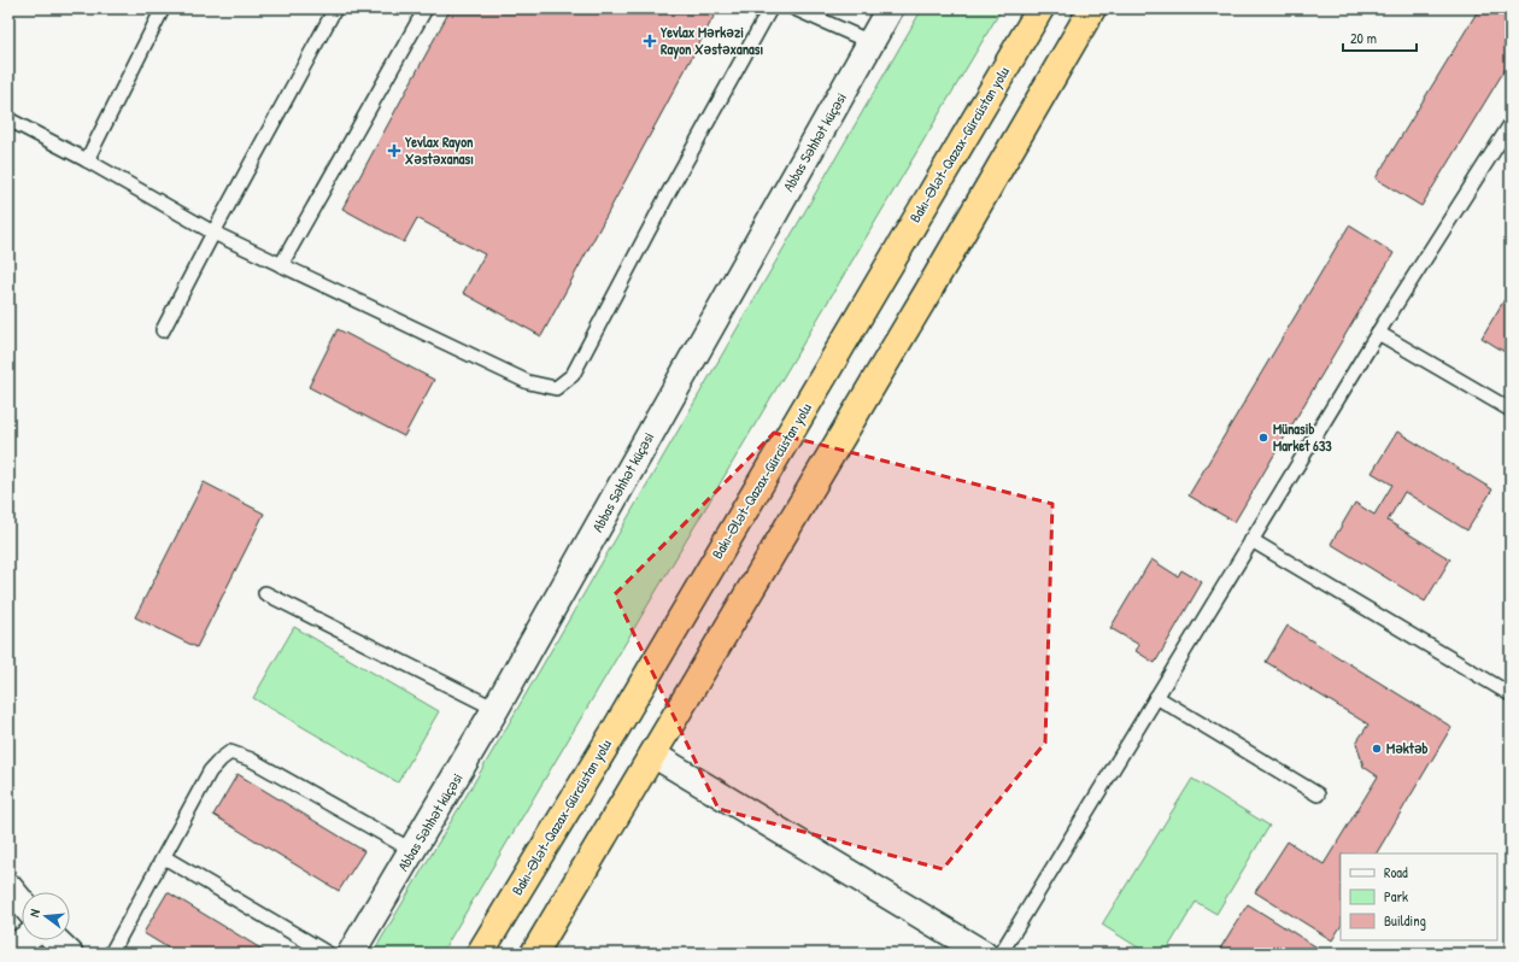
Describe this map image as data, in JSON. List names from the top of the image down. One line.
{"streets":{"highway":["Bakı-Ələt-Qazax-Gürcüstan yolu"],"street":["Abbas Səhhət küçəsi"]},"places":{"health":["Yevlax Mərkəzi Rayon Xəstəxanası","Yevlax Rayon Xəstəxanası"],"other":["Münasib Market 633","Məktəb"]},"legend":["Road","Park","Building"],"scale_bar":"20 m","north":"left"}
